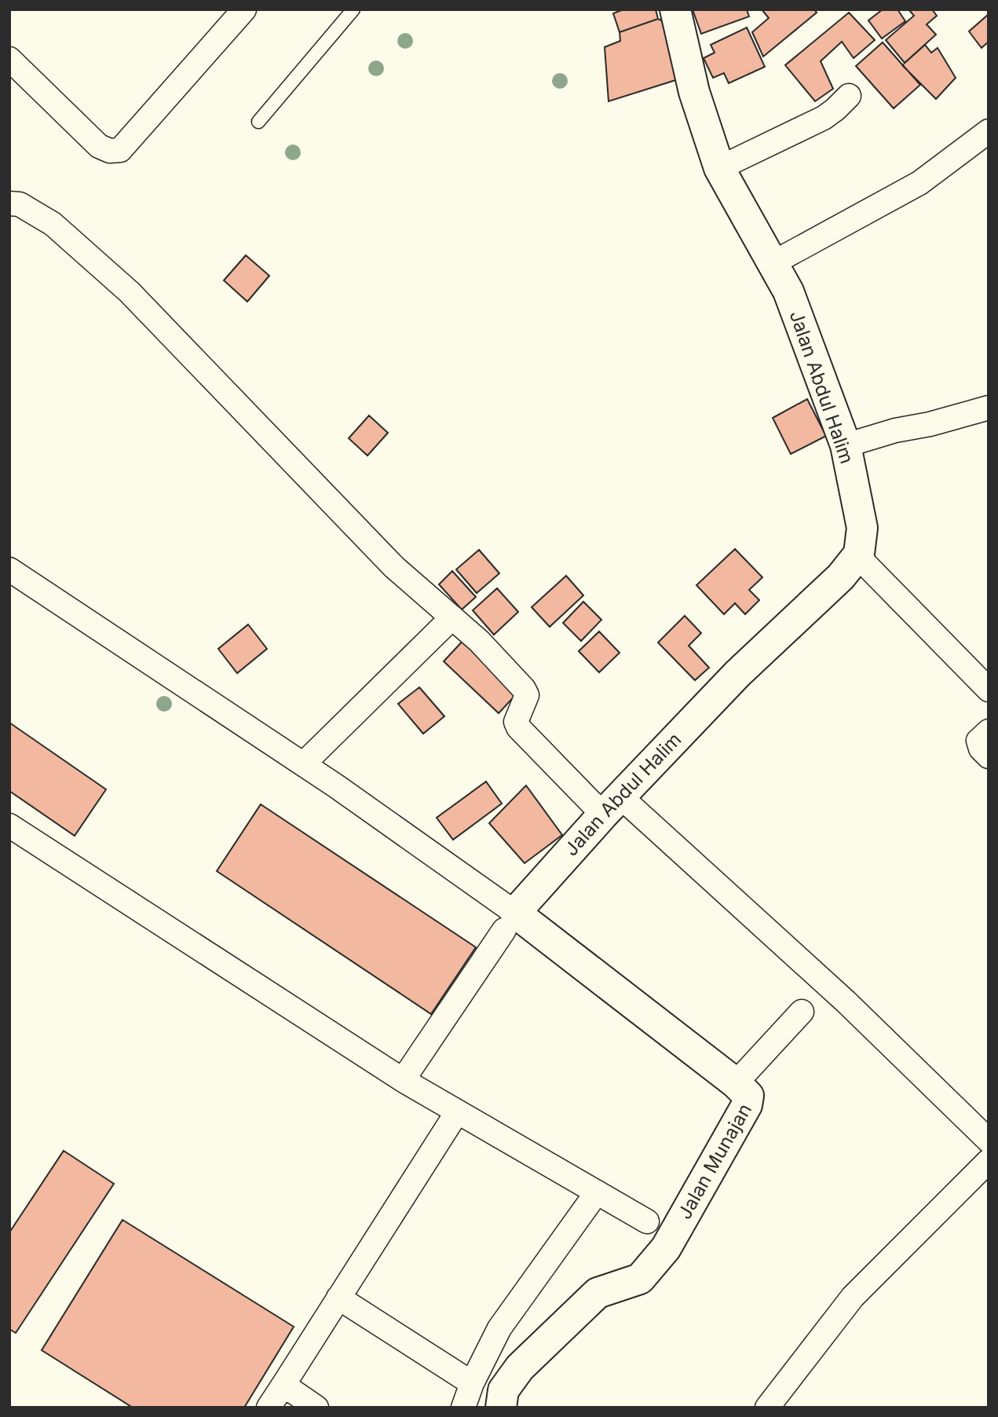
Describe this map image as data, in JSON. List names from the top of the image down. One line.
{"streets":{"street":["Jalan Abdul Halim","Jalan Munajan"]},"crossings":[["Jalan Abdul Halim","Jalan Munajan"]]}
